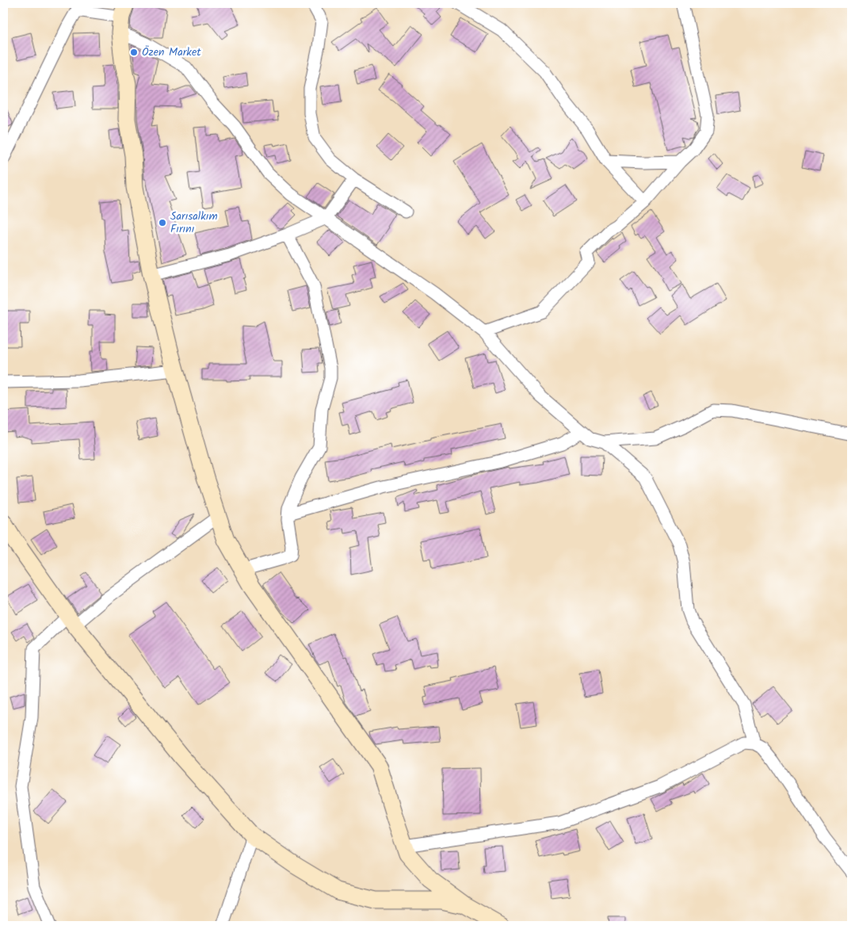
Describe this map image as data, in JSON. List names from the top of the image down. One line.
{"places":["Özen Market","Sarısalkım Fırını"]}
